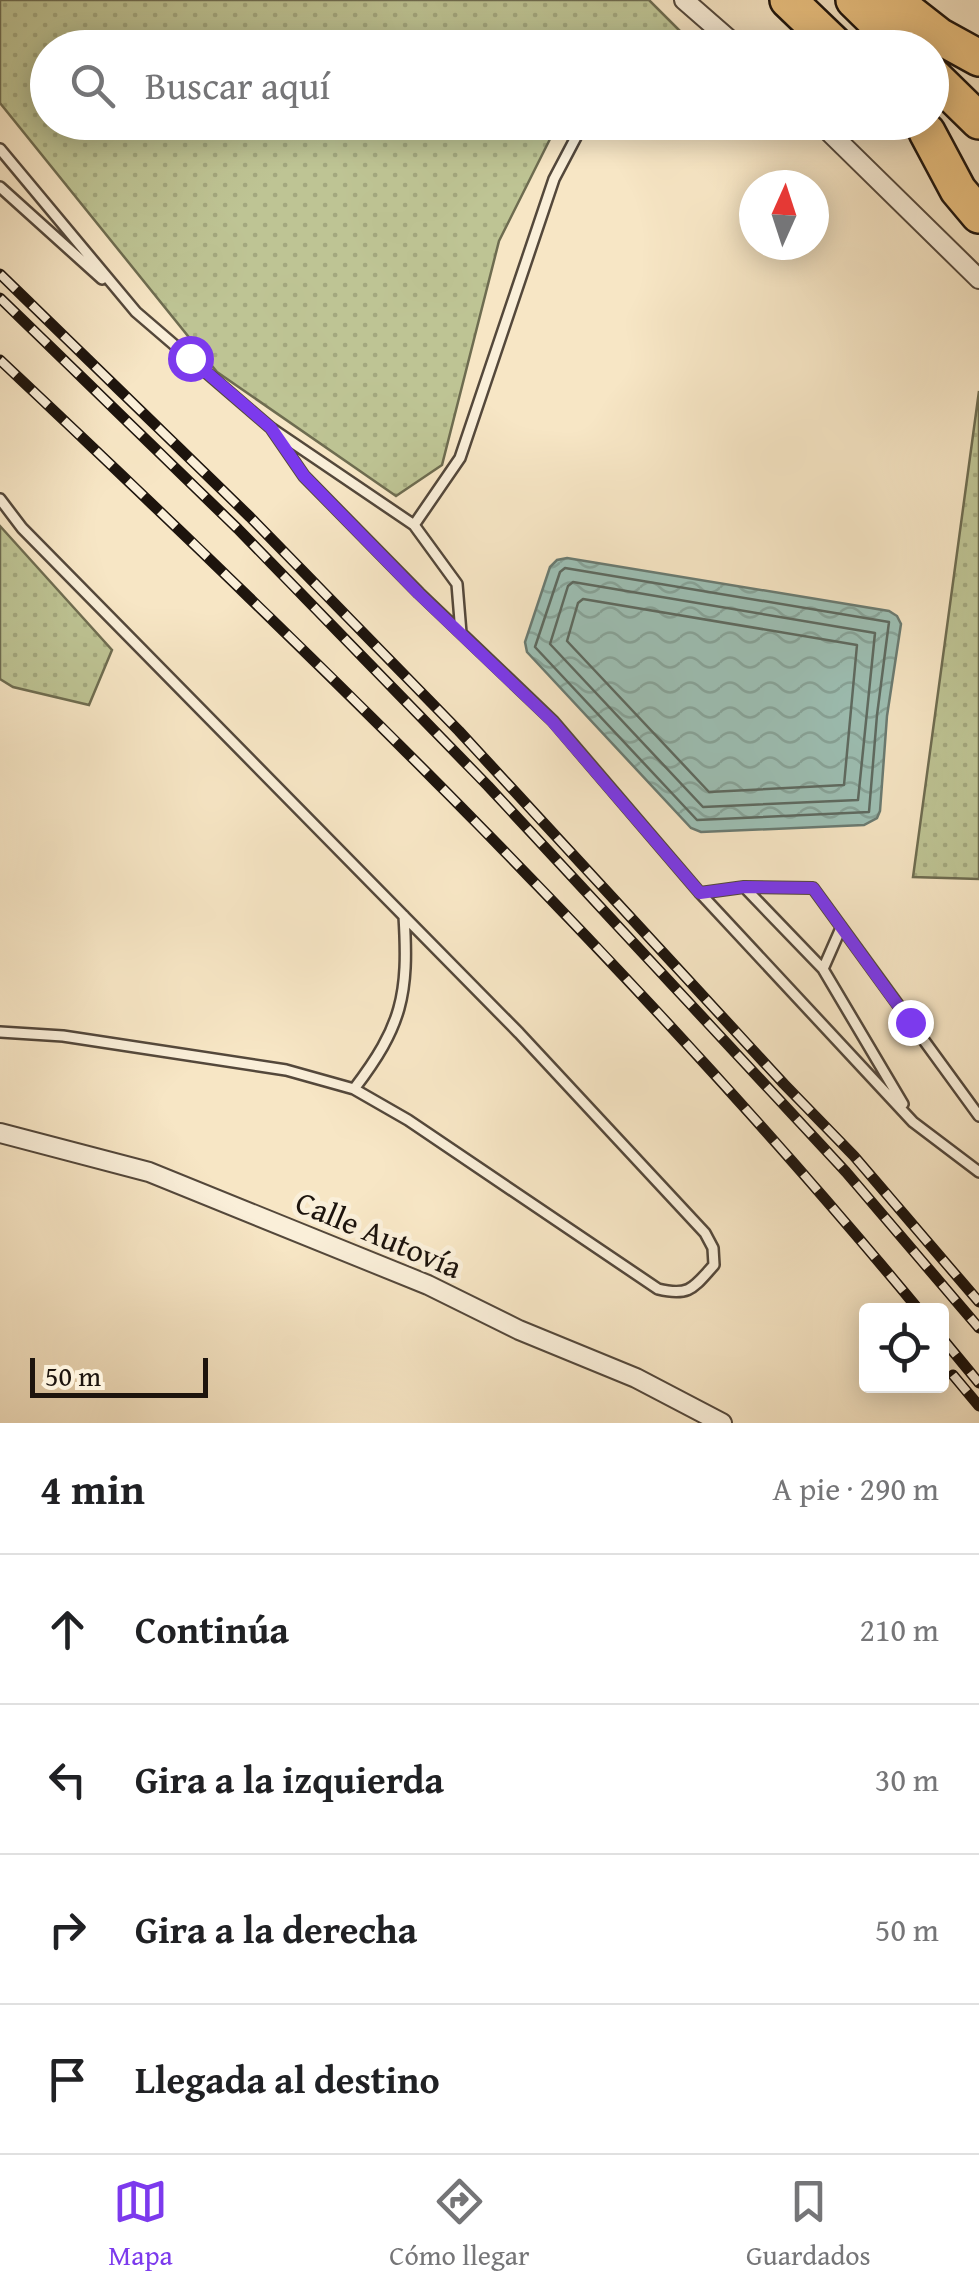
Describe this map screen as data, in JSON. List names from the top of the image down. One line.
{"streets":{"street":["Calle Autovía"]},"scale_bar":"50 m","north":"top","page":{"search":"Buscar aquí","scale":"50 m","heading":["4 min","A pie · 290 m"],"list":[["Continúa","210 m"],["Gira a la izquierda","30 m"],["Gira a la derecha","50 m"],"Llegada al destino"],"nav":["Mapa","Cómo llegar","Guardados"]}}
